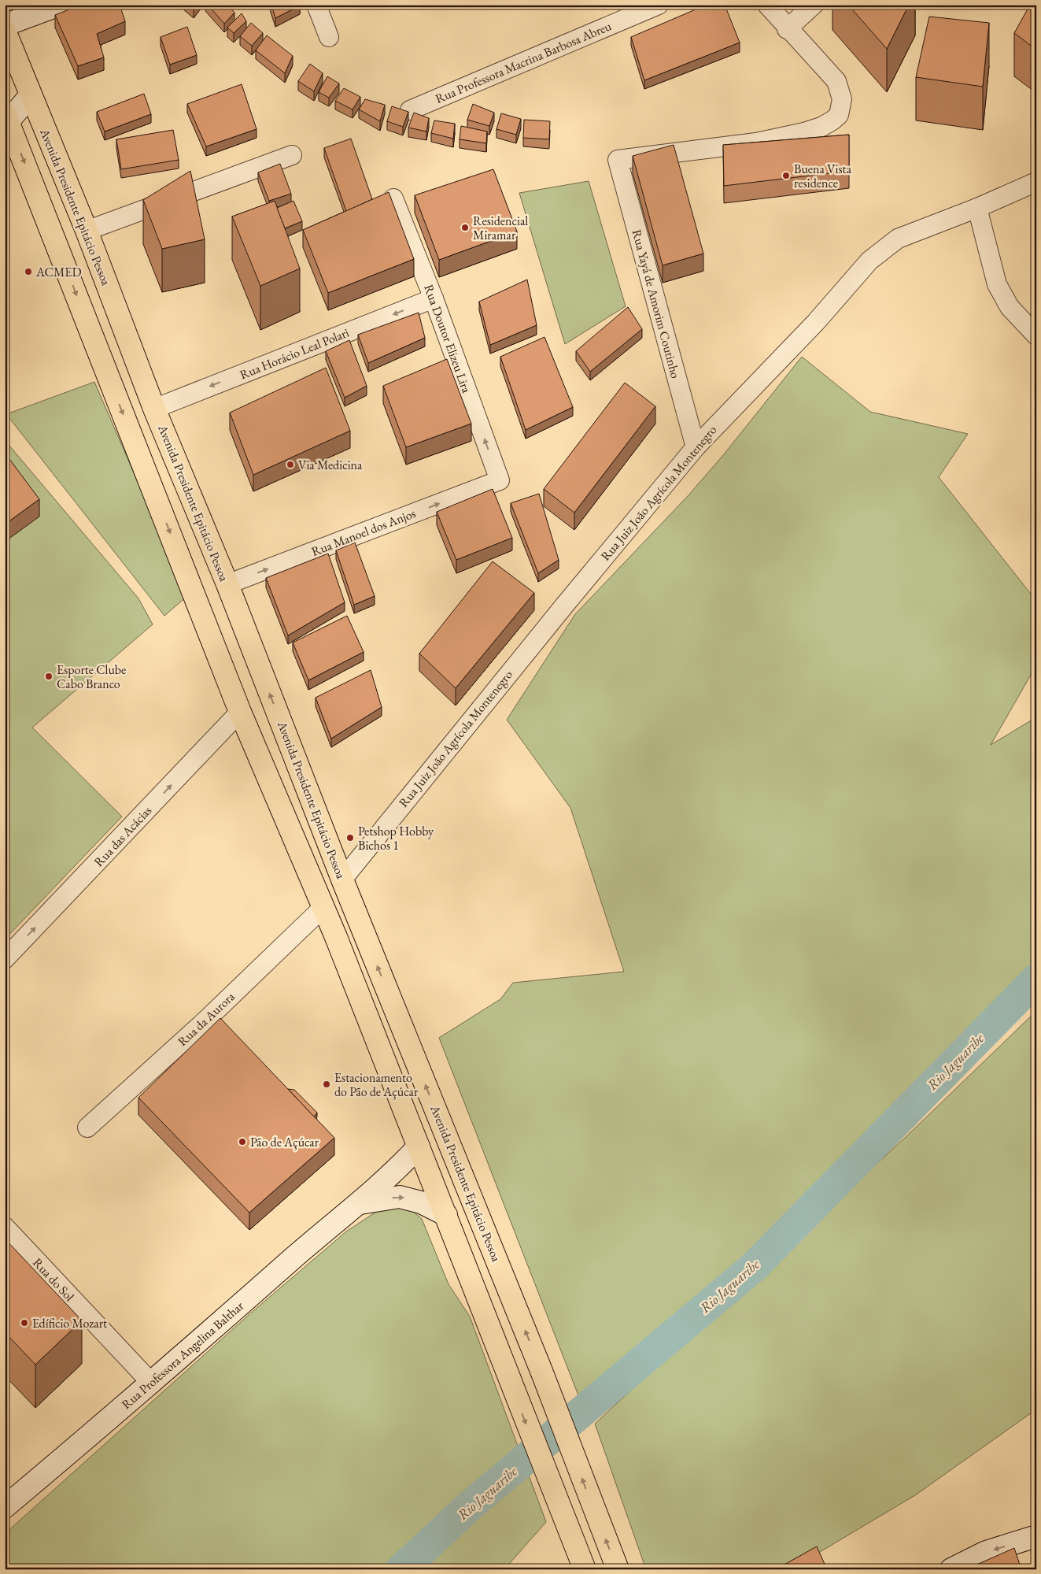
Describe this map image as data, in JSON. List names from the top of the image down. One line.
{"streets":{"main road":["Avenida Presidente Epitácio Pessoa"],"street":["Rua Professora Macrina Barbosa Abreu","Rua Yayá de Amorim Coutinho","Rua Doutor Elizeu Lira","Rua Horácio Leal Polari","Rua Juiz João Agrícola Montenegro","Rua Manoel dos Anjos","Rua das Acácias","Rua da Aurora","Rua do Sol","Rua Professora Angelina Balthar"]},"crossings":[["Avenida Presidente Epitácio Pessoa","Rua Horácio Leal Polari"],["Avenida Presidente Epitácio Pessoa","Rua Juiz João Agrícola Montenegro"],["Avenida Presidente Epitácio Pessoa","Rua Manoel dos Anjos"],["Rua Yayá de Amorim Coutinho","Rua Juiz João Agrícola Montenegro"],["Rua Doutor Elizeu Lira","Rua Horácio Leal Polari"],["Rua Doutor Elizeu Lira","Rua Manoel dos Anjos"],["Rua do Sol","Rua Professora Angelina Balthar"]],"one_way":["Rua Doutor Elizeu Lira","Rua Horácio Leal Polari","Rua Manoel dos Anjos","Rua das Acácias"],"water":["Rio Jaguaribe"],"places":["Buena Vista residence","Residencial Miramar","ACMED","Via Medicina","Esporte Clube Cabo Branco","Petshop Hobby Bichos 1","Estacionamento do Pão de Açúcar","Pão de Açúcar","Edíficio Mozart"]}
